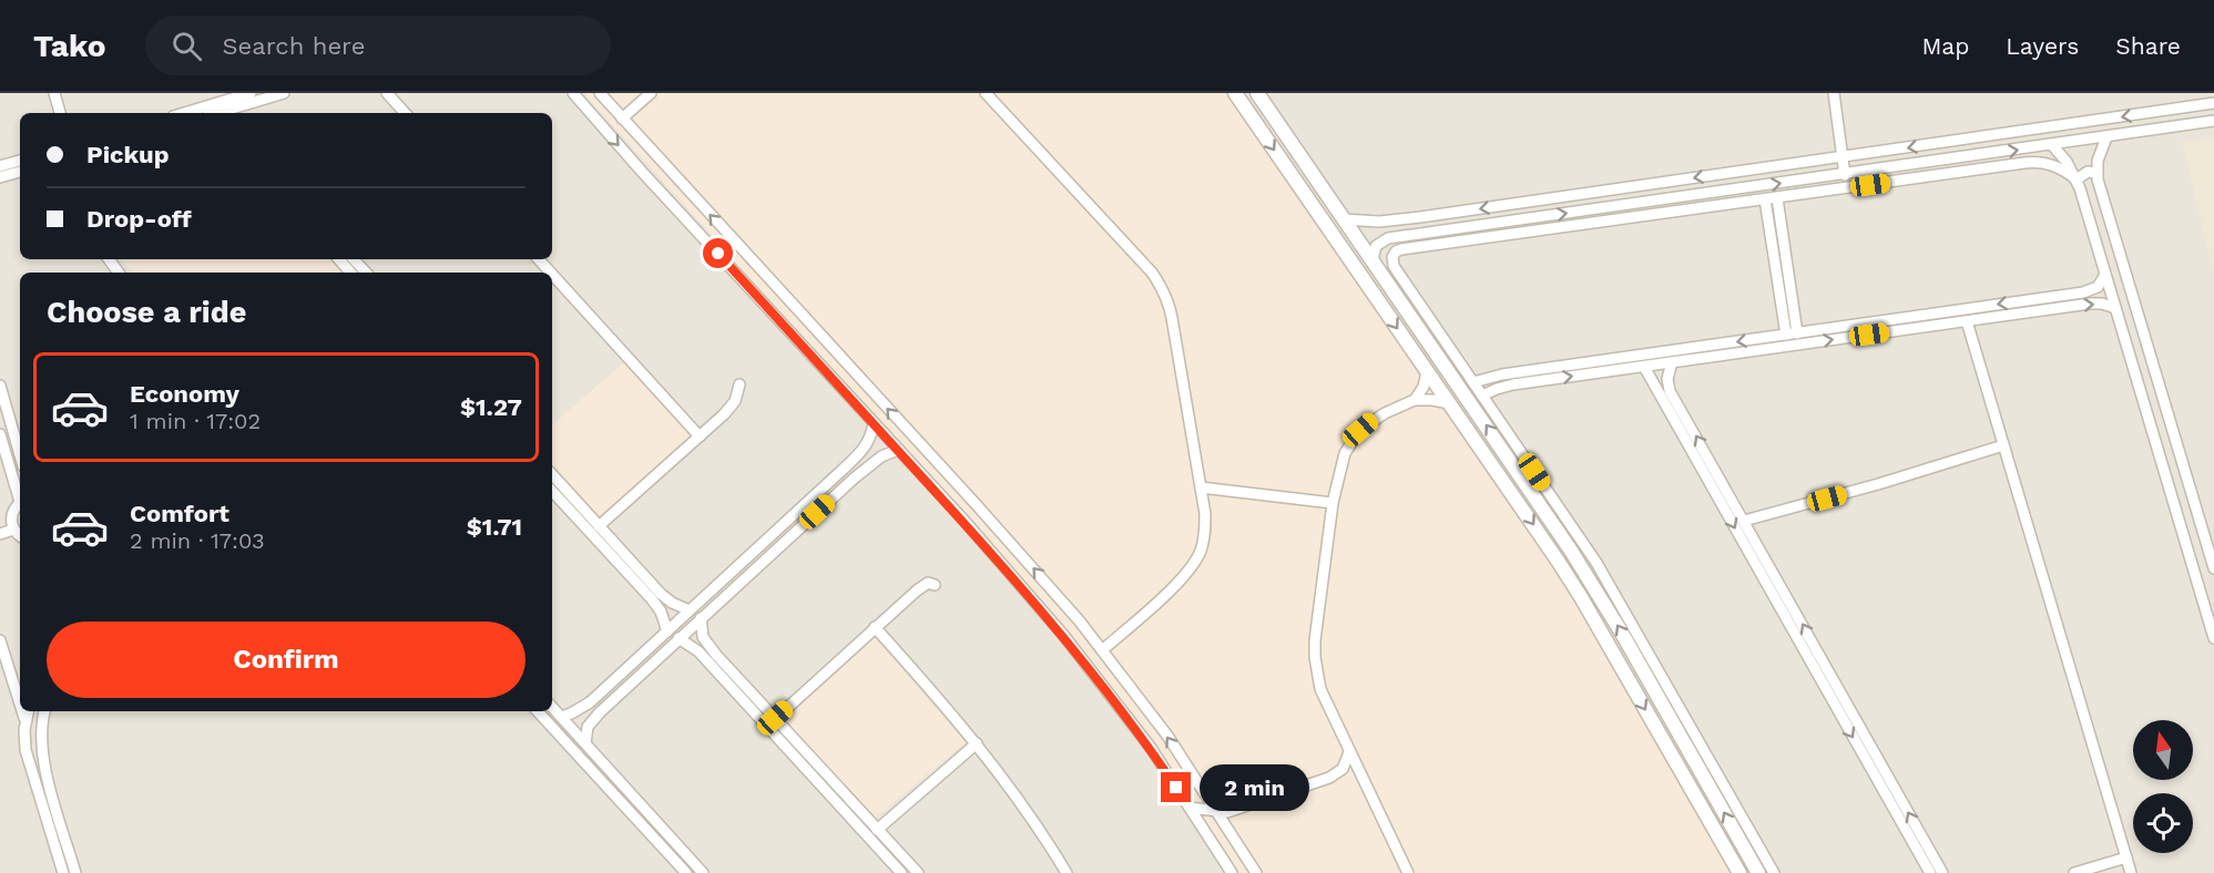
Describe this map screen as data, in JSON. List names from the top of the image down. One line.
{"north":"top","page":{"header":"Tako","search":"Search here","nav":["Map","Layers","Share"],"banner":["Pickup","Drop-off"],"heading":"Choose a ride","list":[{"name":"Economy","note":"1 min · 17:02","value":"$1.27"},{"name":"Comfort","note":"2 min · 17:03","value":"$1.71"}],"buttons":"Confirm","bubble":"2 min"}}
